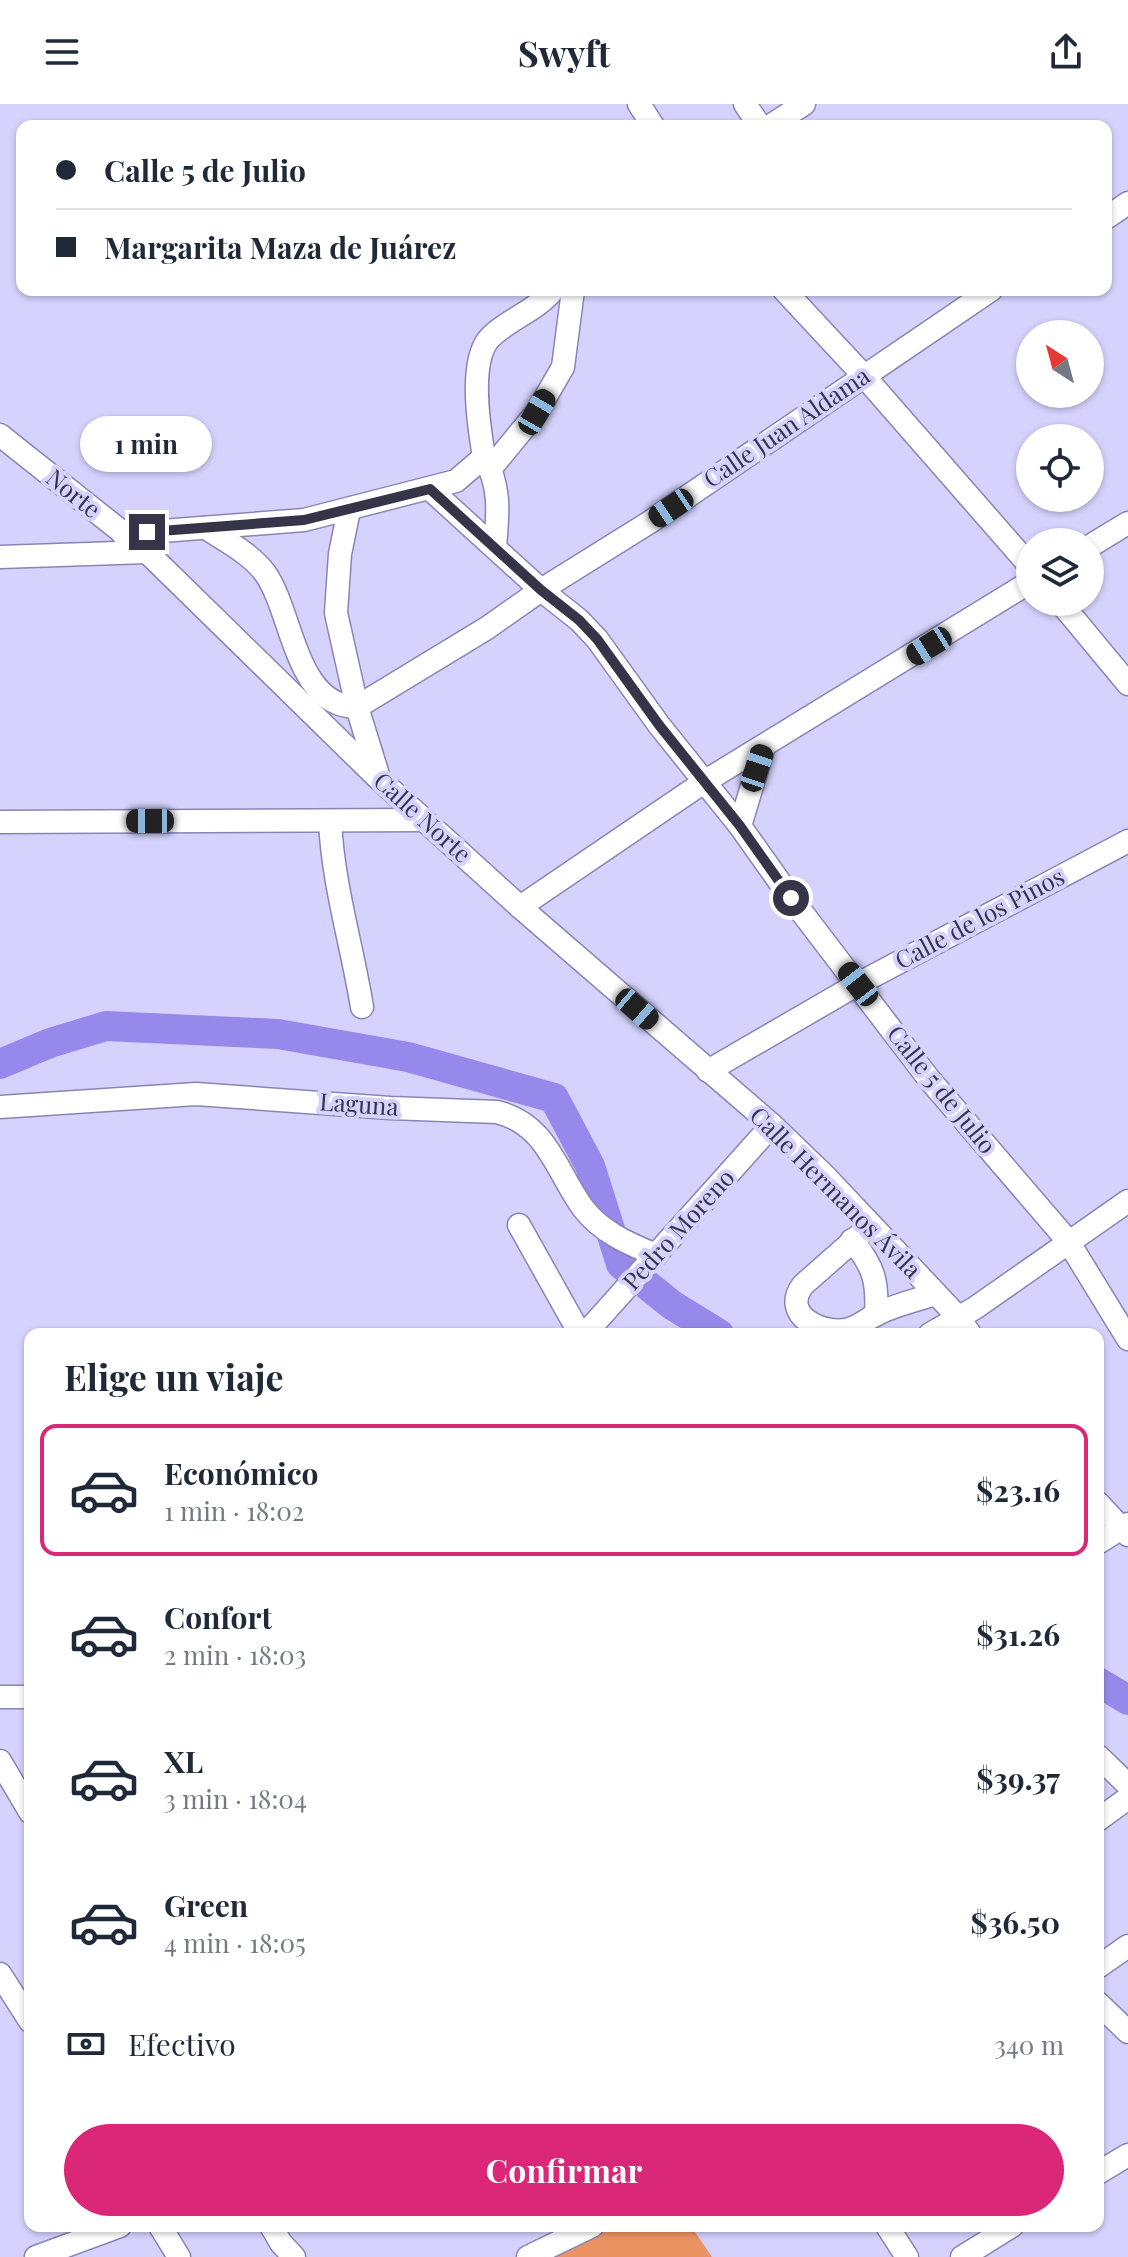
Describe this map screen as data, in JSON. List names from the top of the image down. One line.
{"streets":{"street":["Calle Juan Aldama","Norte","Calle Norte","Calle de los Pinos","Calle 5 de Julio","Laguna","Calle Hermanos Ávila","Pedro Moreno"]},"crossings":[["Calle Juan Aldama","Calle 5 de Julio"],["Norte","Calle Norte"],["Calle Norte","Calle de los Pinos"],["Calle Norte","Calle Hermanos Ávila"],["Calle de los Pinos","Calle 5 de Julio"],["Calle de los Pinos","Calle Hermanos Ávila"],["Laguna","Pedro Moreno"],["Calle Hermanos Ávila","Pedro Moreno"]],"north":"top left","page":{"header":"Swyft","banner":["Calle 5 de Julio","Margarita Maza de Juárez"],"bubble":"1 min","heading":"Elige un viaje","list":[{"name":"Económico","note":"1 min · 18:02","value":"$23.16"},{"name":"Confort","note":"2 min · 18:03","value":"$31.26"},{"name":"XL","note":"3 min · 18:04","value":"$39.37"},{"name":"Green","note":"4 min · 18:05","value":"$36.50"}],"pay":["Efectivo","340 m"],"buttons":"Confirmar"}}
